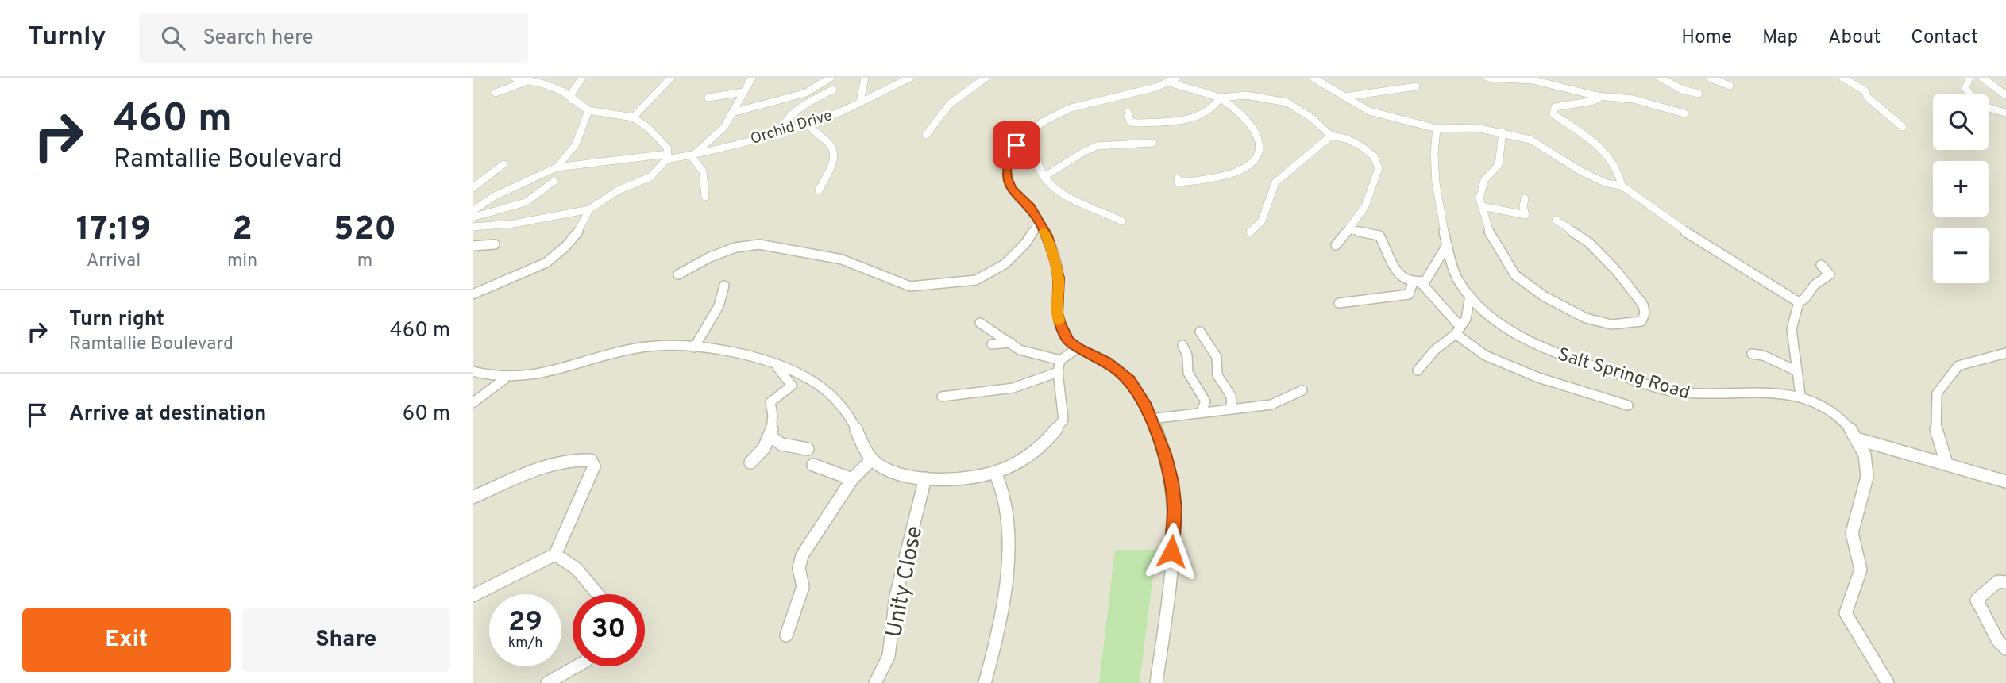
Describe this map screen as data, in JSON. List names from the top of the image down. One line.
{"streets":{"street":["Orchid Drive","Salt Spring Road","Unity Close"]},"page":{"header":"Turnly","search":"Search here","nav":["Home","Map","About","Contact"],"turn":["460 m","Ramtallie Boulevard"],"map_buttons":["+","−"],"eta":["17:19","Arrival","2","min","520","m"],"list":[{"name":"Turn right","note":"Ramtallie Boulevard","value":"460 m"},{"name":"Arrive at destination","value":"60 m"}],"speed":"29 km/h","limit":"30","buttons":["Exit","Share"]}}
